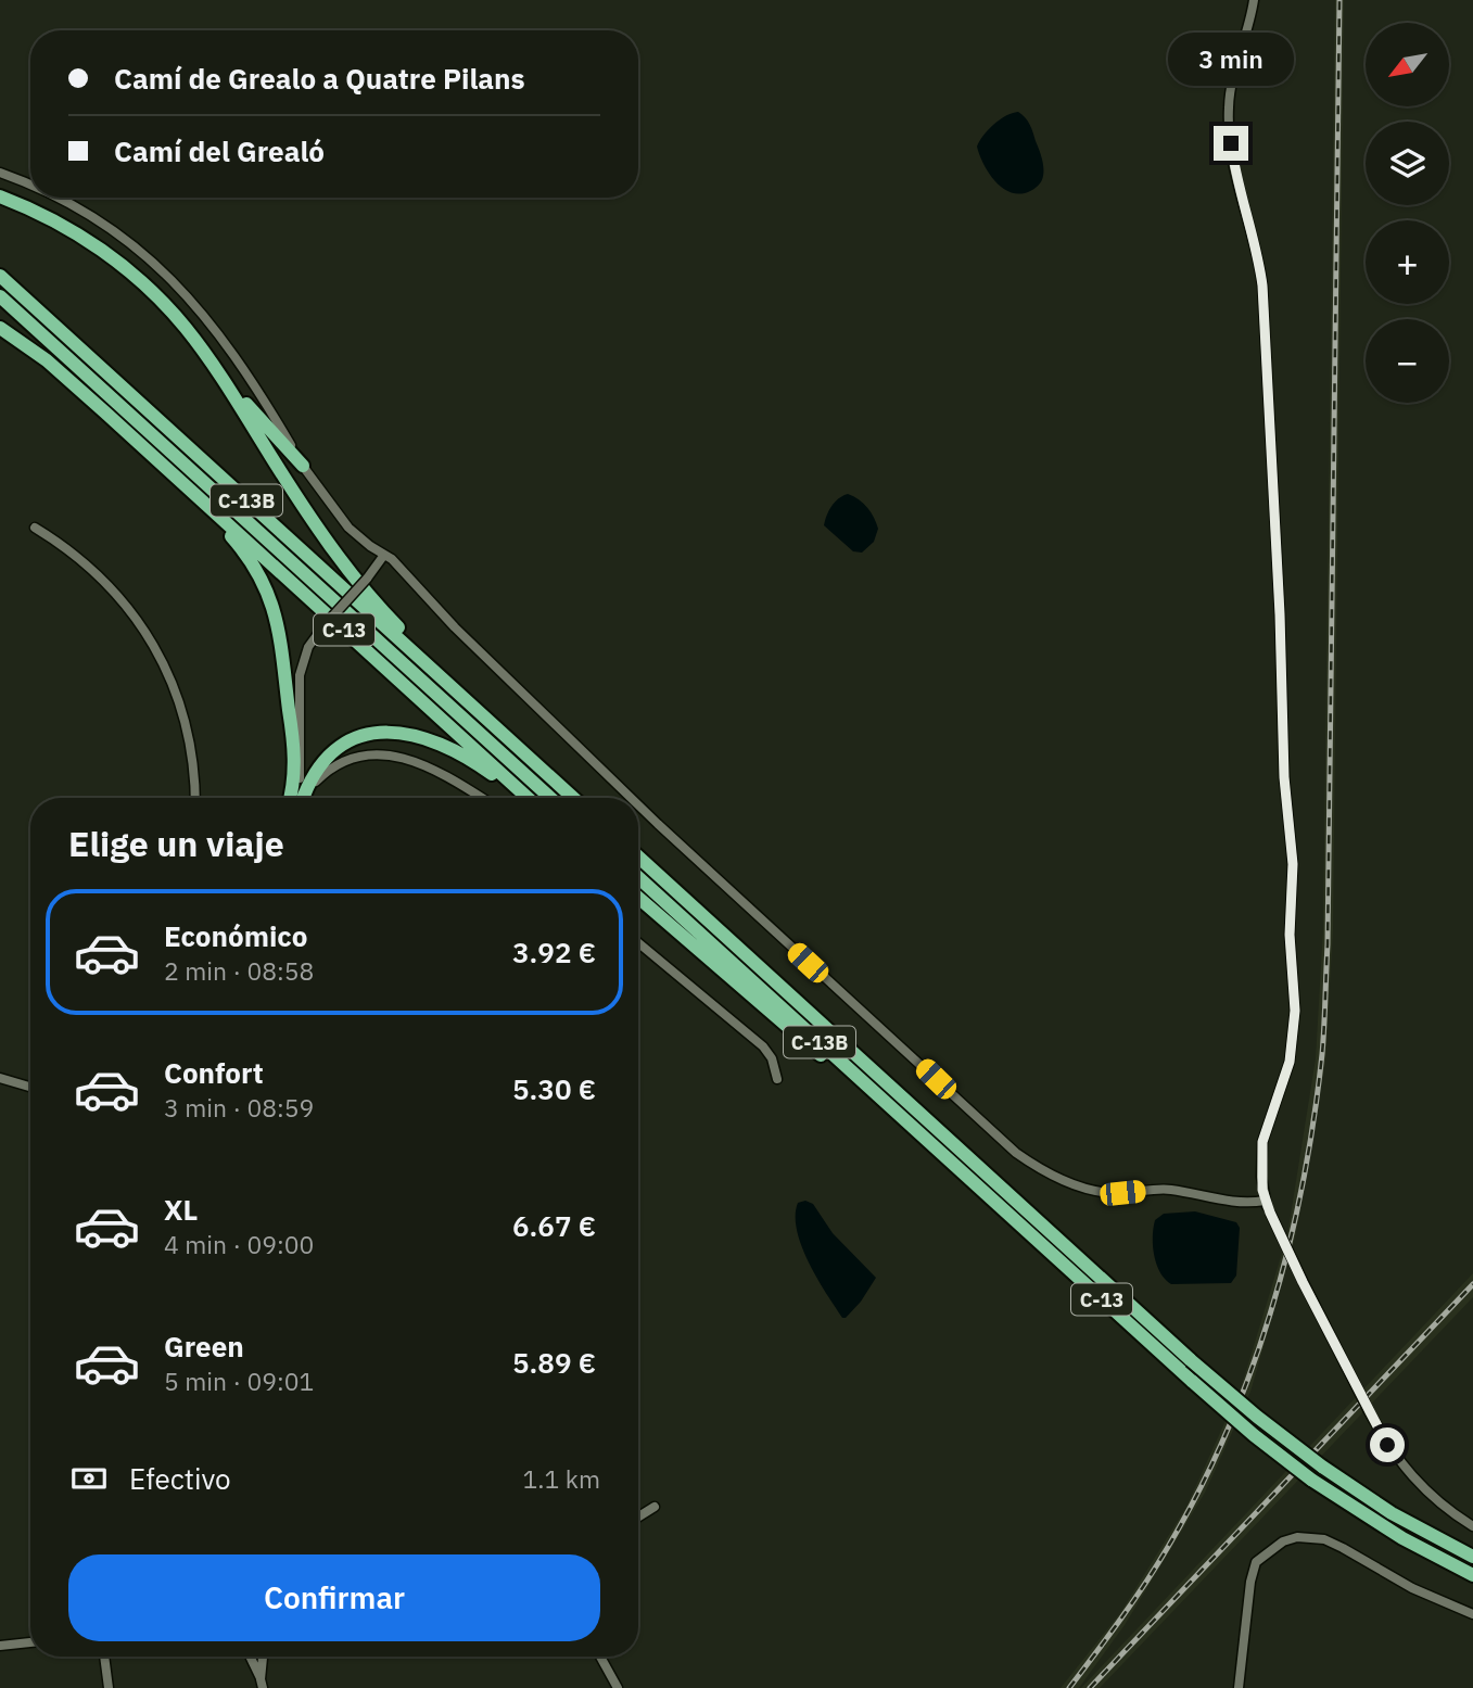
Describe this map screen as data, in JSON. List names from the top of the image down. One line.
{"streets":{"highway":["C-13B","C-13"]},"crossings":[["C-13B","C-13"]],"north":"bottom left","page":{"map_buttons":["+","−"],"banner":["Camí de Grealo a Quatre Pilans","Camí del Grealó"],"bubble":"3 min","heading":"Elige un viaje","list":[{"name":"Económico","note":"2 min · 08:58","value":"3.92 €"},{"name":"Confort","note":"3 min · 08:59","value":"5.30 €"},{"name":"XL","note":"4 min · 09:00","value":"6.67 €"},{"name":"Green","note":"5 min · 09:01","value":"5.89 €"}],"pay":["Efectivo","1.1 km"],"buttons":"Confirmar"}}
